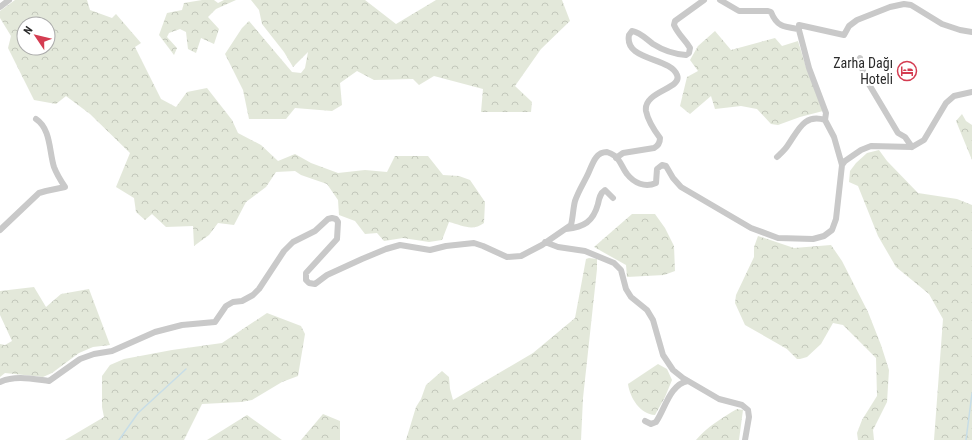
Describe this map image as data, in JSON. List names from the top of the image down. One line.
{"places":{"hotel":["Zarha Dağı Hoteli"]},"north":"top left"}
